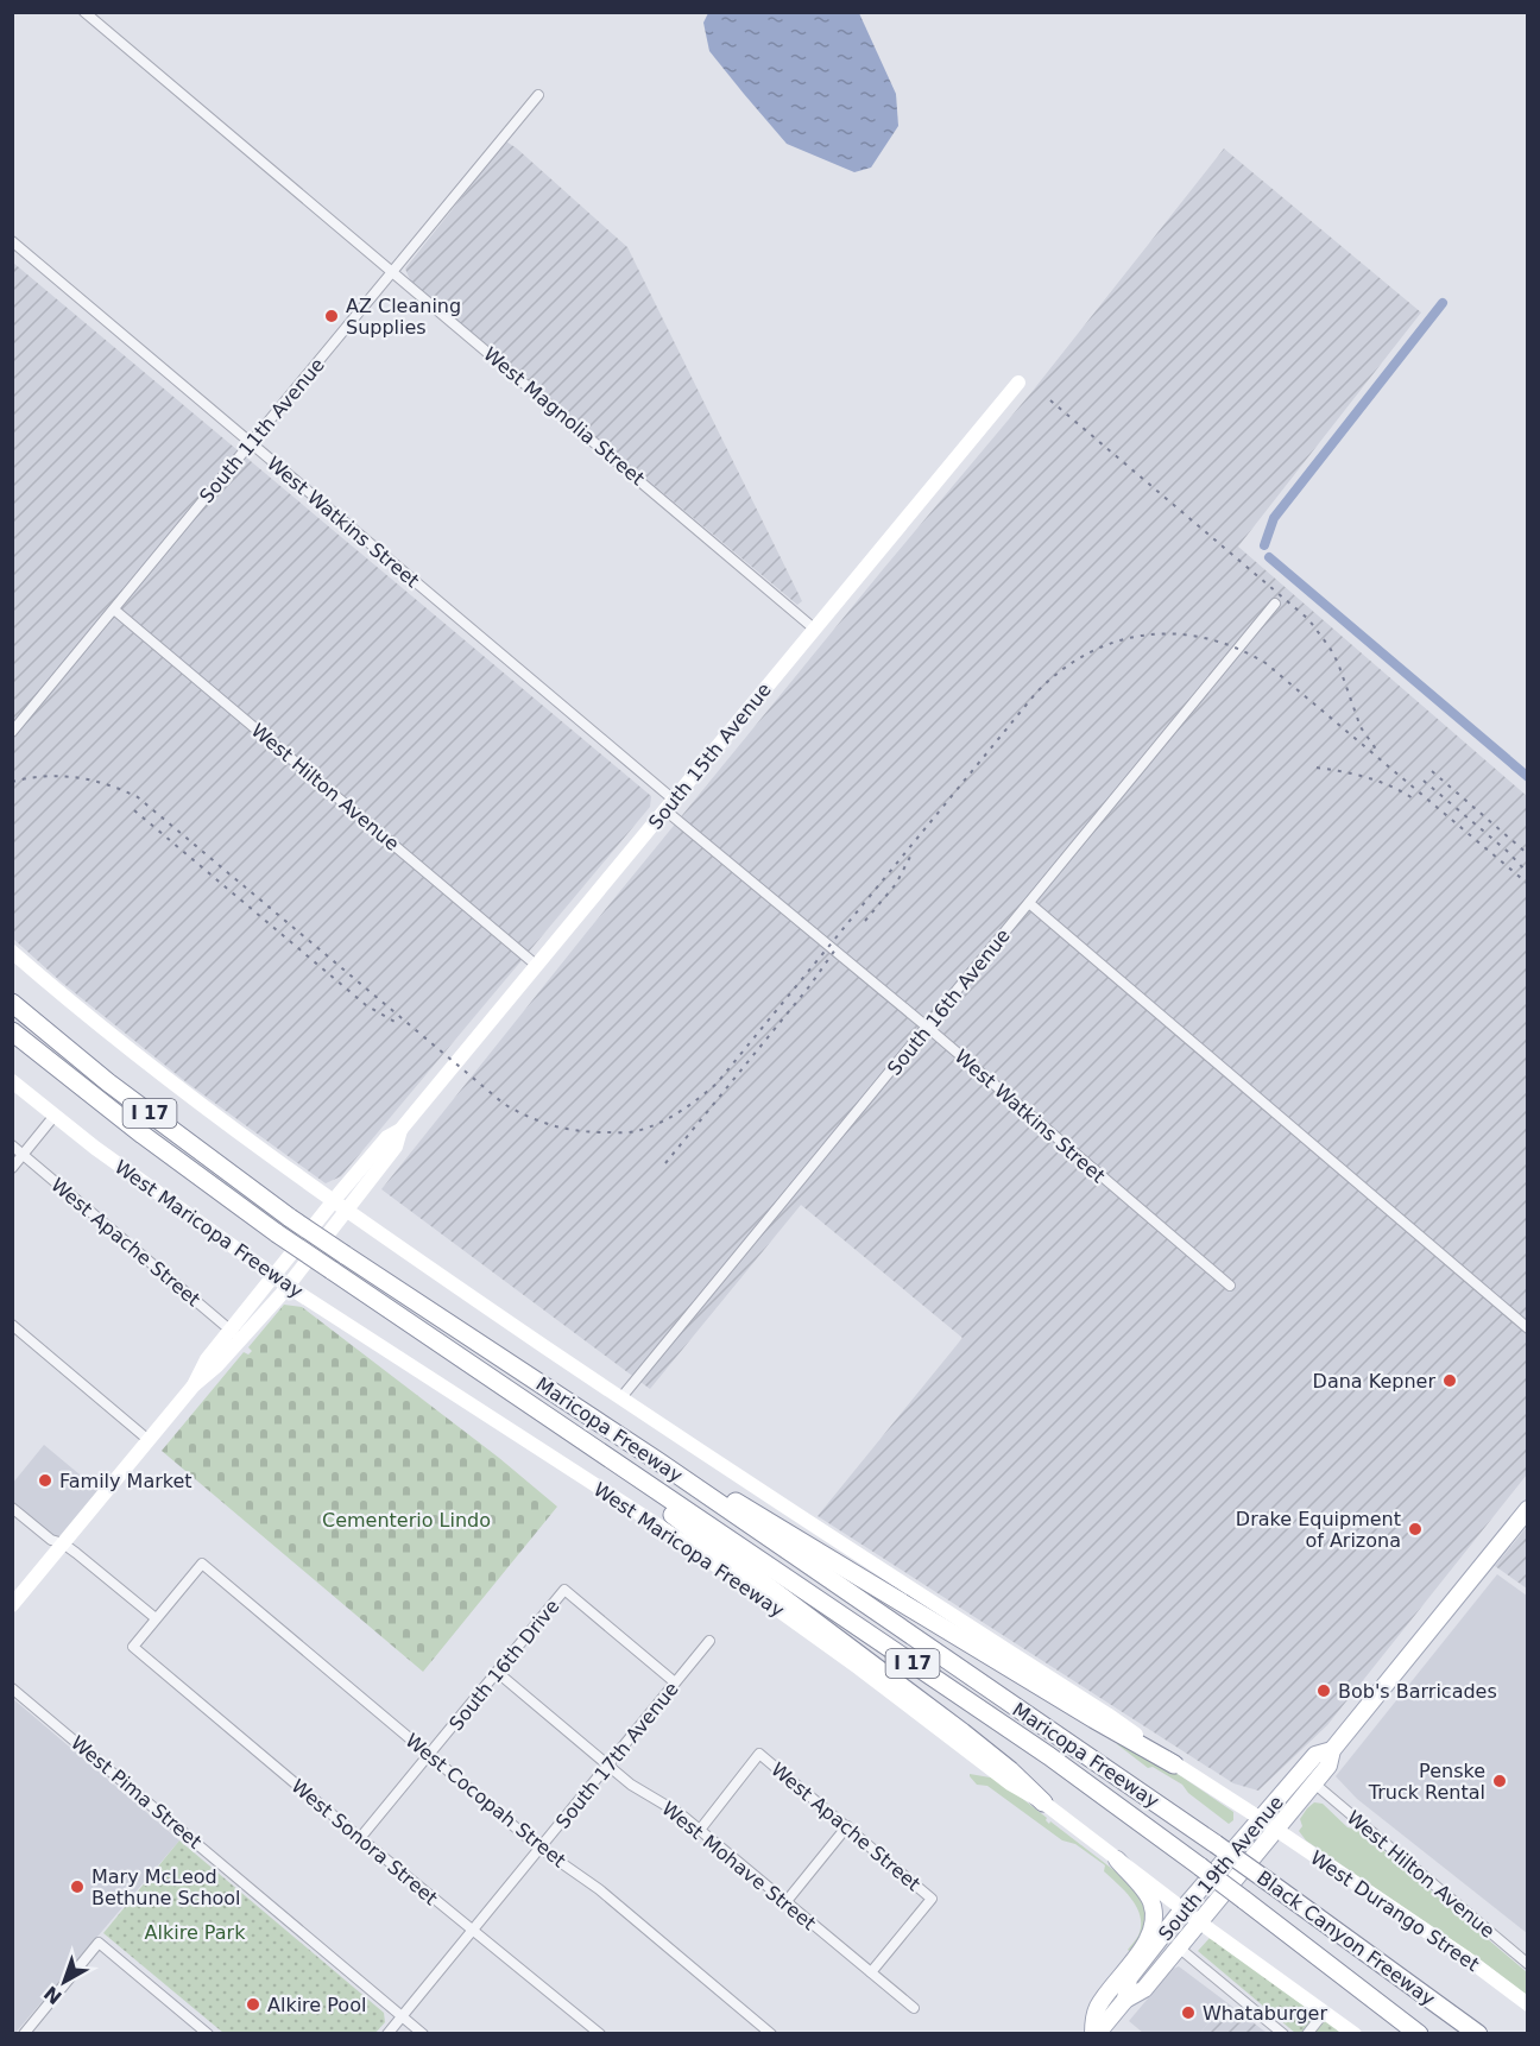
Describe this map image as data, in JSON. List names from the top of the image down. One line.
{"streets":{"highway":["I 17","Maricopa Freeway","Black Canyon Freeway"],"main road":["South 15th Avenue","West Maricopa Freeway","South 19th Avenue","West Durango Street"],"street":["West Magnolia Street","South 11th Avenue","West Watkins Street","West Hilton Avenue","South 16th Avenue","West Apache Street","South 16th Drive","South 17th Avenue","West Pima Street","West Cocopah Street","West Sonora Street","West Mohave Street"]},"crossings":[["West Magnolia Street","South 11th Avenue"],["West Magnolia Street","South 15th Avenue"],["South 11th Avenue","West Watkins Street"],["South 11th Avenue","West Hilton Avenue"],["West Watkins Street","South 15th Avenue"],["West Watkins Street","South 16th Avenue"],["South 15th Avenue","West Hilton Avenue"],["South 15th Avenue","West Maricopa Freeway"],["South 15th Avenue","West Apache Street"],["West Hilton Avenue","South 19th Avenue"],["West Maricopa Freeway","South 19th Avenue"],["West Apache Street","West Mohave Street"],["Maricopa Freeway","Black Canyon Freeway"],["South 16th Drive","South 17th Avenue"],["South 16th Drive","West Cocopah Street"],["South 16th Drive","West Sonora Street"],["South 16th Drive","West Mohave Street"],["South 17th Avenue","West Pima Street"],["South 17th Avenue","West Cocopah Street"],["South 17th Avenue","West Sonora Street"],["South 17th Avenue","West Mohave Street"],["West Cocopah Street","West Sonora Street"],["South 19th Avenue","West Durango Street"]],"parks":["Cementerio Lindo","Alkire Park"],"places":["AZ Cleaning Supplies","Dana Kepner","Family Market","Drake Equipment of Arizona","Bob's Barricades","Penske Truck Rental","Mary McLeod Bethune School","Alkire Pool","Whataburger"],"north":"bottom left"}
